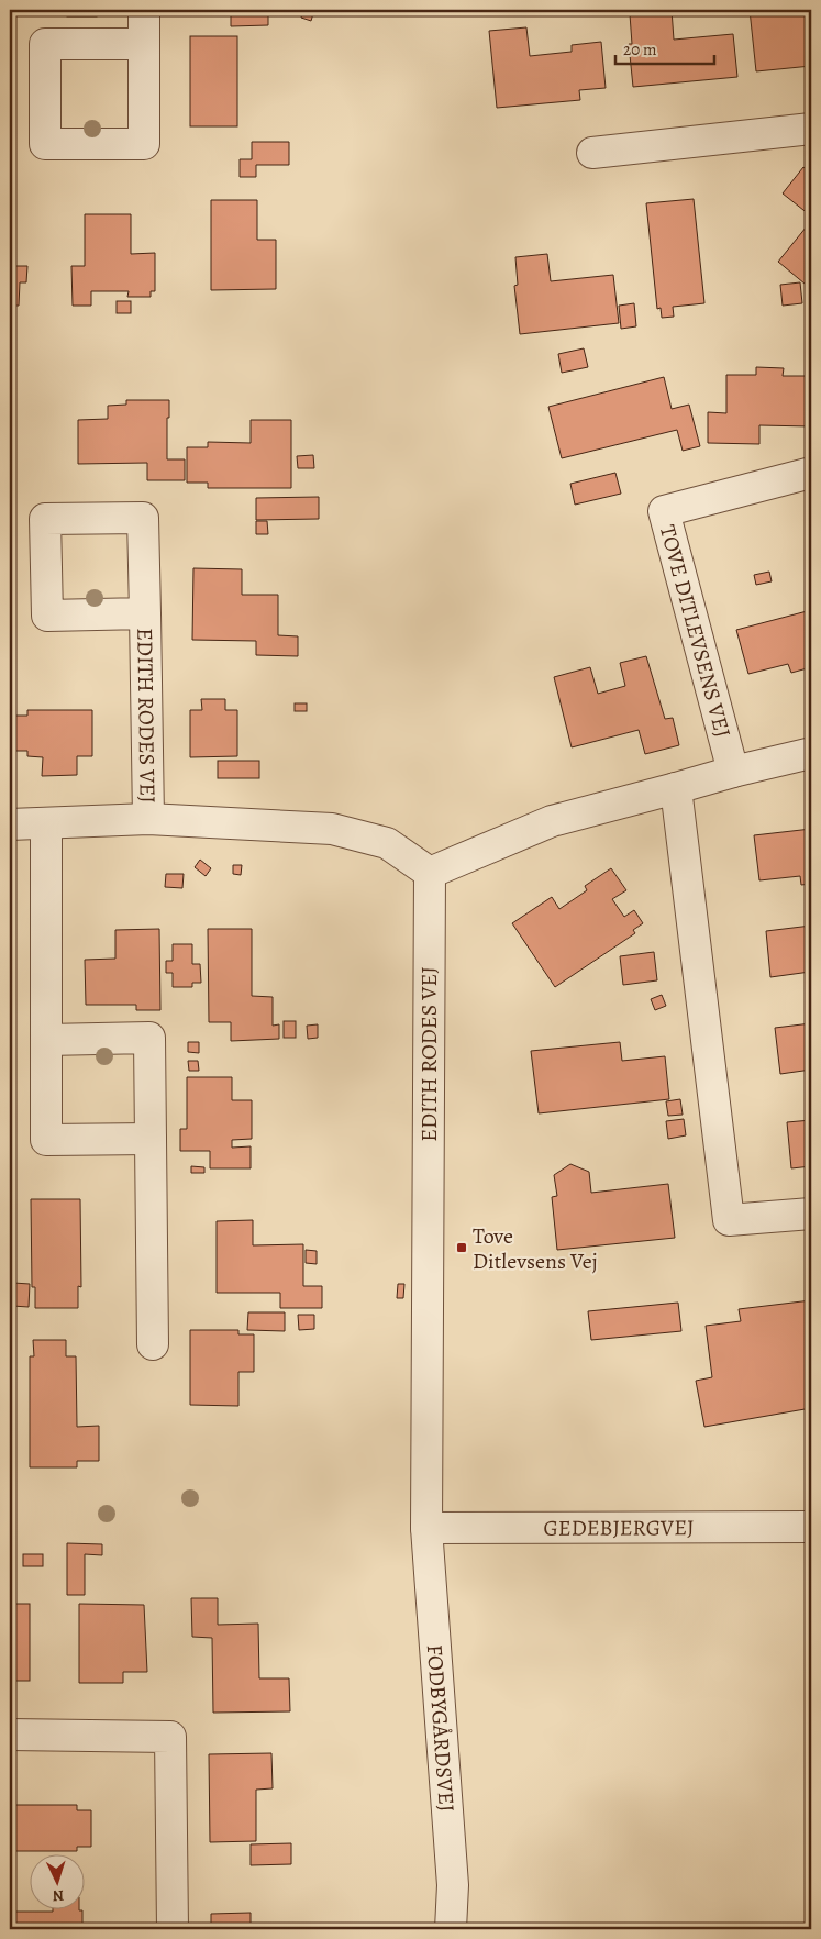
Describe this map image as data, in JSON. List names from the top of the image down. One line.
{"streets":{"street":["TOVE DITLEVSENS VEJ","EDITH RODES VEJ","GEDEBJERGVEJ","FODBYGÅRDSVEJ"]},"crossings":[["EDITH RODES VEJ","GEDEBJERGVEJ"],["EDITH RODES VEJ","FODBYGÅRDSVEJ"],["GEDEBJERGVEJ","FODBYGÅRDSVEJ"]],"places":{"transit":["Tove Ditlevsens Vej"]},"scale_bar":"20 m","north":"bottom"}
